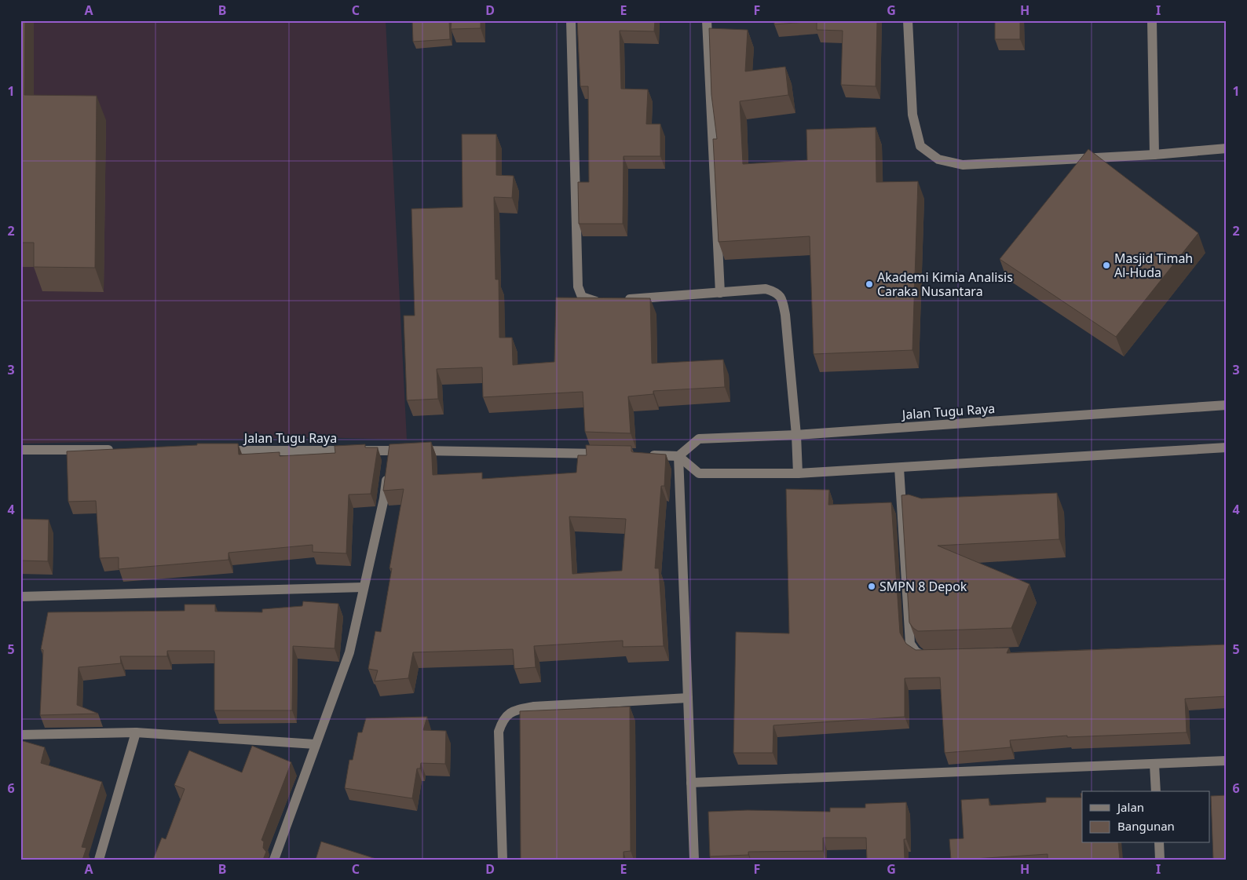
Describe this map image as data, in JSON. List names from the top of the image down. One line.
{"streets":{"street":["Jalan Tugu Raya"]},"places":["Masjid Timah Al-Huda","Akademi Kimia Analisis Caraka Nusantara","SMPN 8 Depok"],"legend":["Jalan","Bangunan"],"grid":{"columns":["A","B","C","D","E","F","G","H","I"],"rows":["1","2","3","4","5","6"]}}
